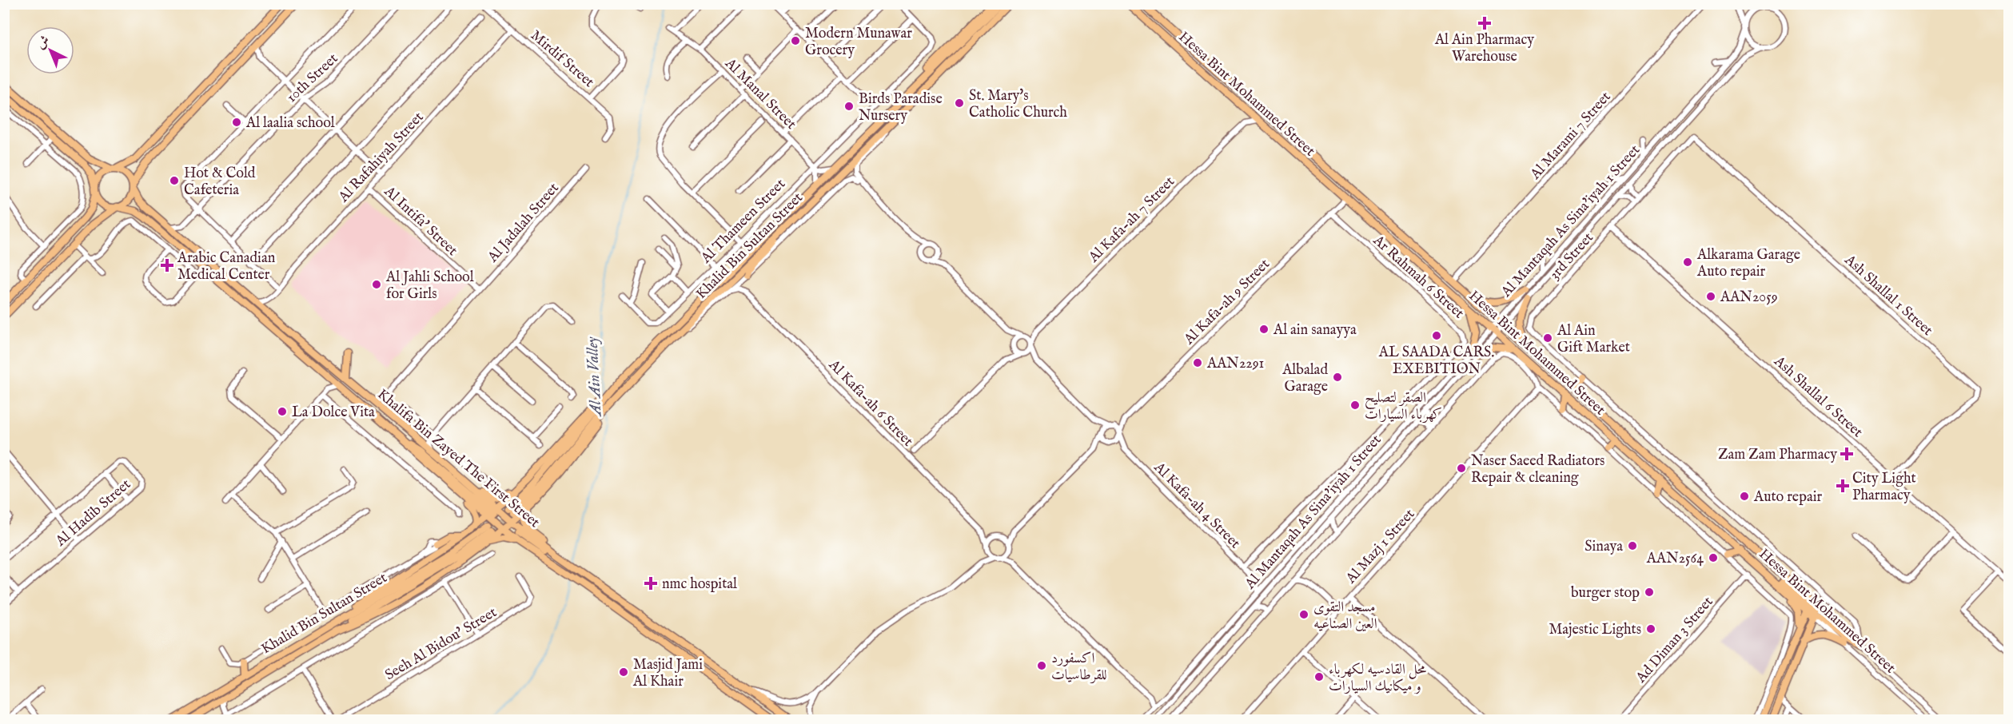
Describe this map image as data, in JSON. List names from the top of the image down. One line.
{"streets":{"main road":["Hessa Bint Mohammed Street","Khalid Bin Sultan Street","Khalifa Bin Zayed The First Street"],"street":["Mirdif Street","10th Street","Al Manal Street","Al Marami 7 Street","Al Rafahiyah Street","Al Kafa-ah 7 Street","Al Intifa' Street","Al Thameen Street","Al Mantaqah As Sina'iyah 1 Street","Al Jadalah Street","3rd Street","Ar Rahmah 6 Street","Ash Shallal 1 Street","Al Kafa-ah 9 Street","Ash Shallal 6 Street","Al Kafa-ah 6 Street","Al Kafa-ah 4 Street","Al Hadib Street","Al Mazj 1 Street","Ad Diman 3 Street","Seeh Al Bidou' Street"]},"crossings":[["Mirdif Street","Al Rafahiyah Street"],["Al Manal Street","Al Thameen Street"],["Hessa Bint Mohammed Street","Al Marami 7 Street"],["Hessa Bint Mohammed Street","Al Kafa-ah 7 Street"],["Hessa Bint Mohammed Street","Al Mantaqah As Sina'iyah 1 Street"],["Hessa Bint Mohammed Street","Al Kafa-ah 9 Street"],["Al Rafahiyah Street","Al Intifa' Street"],["Al Intifa' Street","Al Jadalah Street"],["3rd Street","Ash Shallal 1 Street"],["3rd Street","Ash Shallal 6 Street"],["Ar Rahmah 6 Street","Al Kafa-ah 9 Street"],["Ar Rahmah 6 Street","Al Kafa-ah 4 Street"],["Ash Shallal 1 Street","Ash Shallal 6 Street"],["Al Kafa-ah 9 Street","Al Kafa-ah 4 Street"]],"water":["Al Ain Valley"],"places":{"health":["Al Ain Pharmacy Warehouse","Arabic Canadian Medical Center","Zam Zam Pharmacy","City Light Pharmacy","nmc hospital"],"other":["Modern Munawar Grocery","St. Mary's Catholic Church","Birds Paradise Nursery","Al laalia school","Hot & Cold Cafeteria","Alkarama Garage Auto repair","Al Jahli School for Girls","AAN2059","Al ain sanayya","AL SAADA CARS. EXEBITION","Al Ain Gift Market","AAN2291","Albalad Garage","الصقر لتصليح كهرباء السيارات","La Dolce Vita","Naser Saeed Radiators Repair & cleaning","Auto repair","Sinaya","AAN2564","burger stop","مسجد التقوى العين الصناعيه","Majestic Lights","اكسفورد للقرطاسيات","Masjid Jami Al Khair","محل القادسيه لكهرباء و ميكانيك السيارات"]},"north":"top left"}
